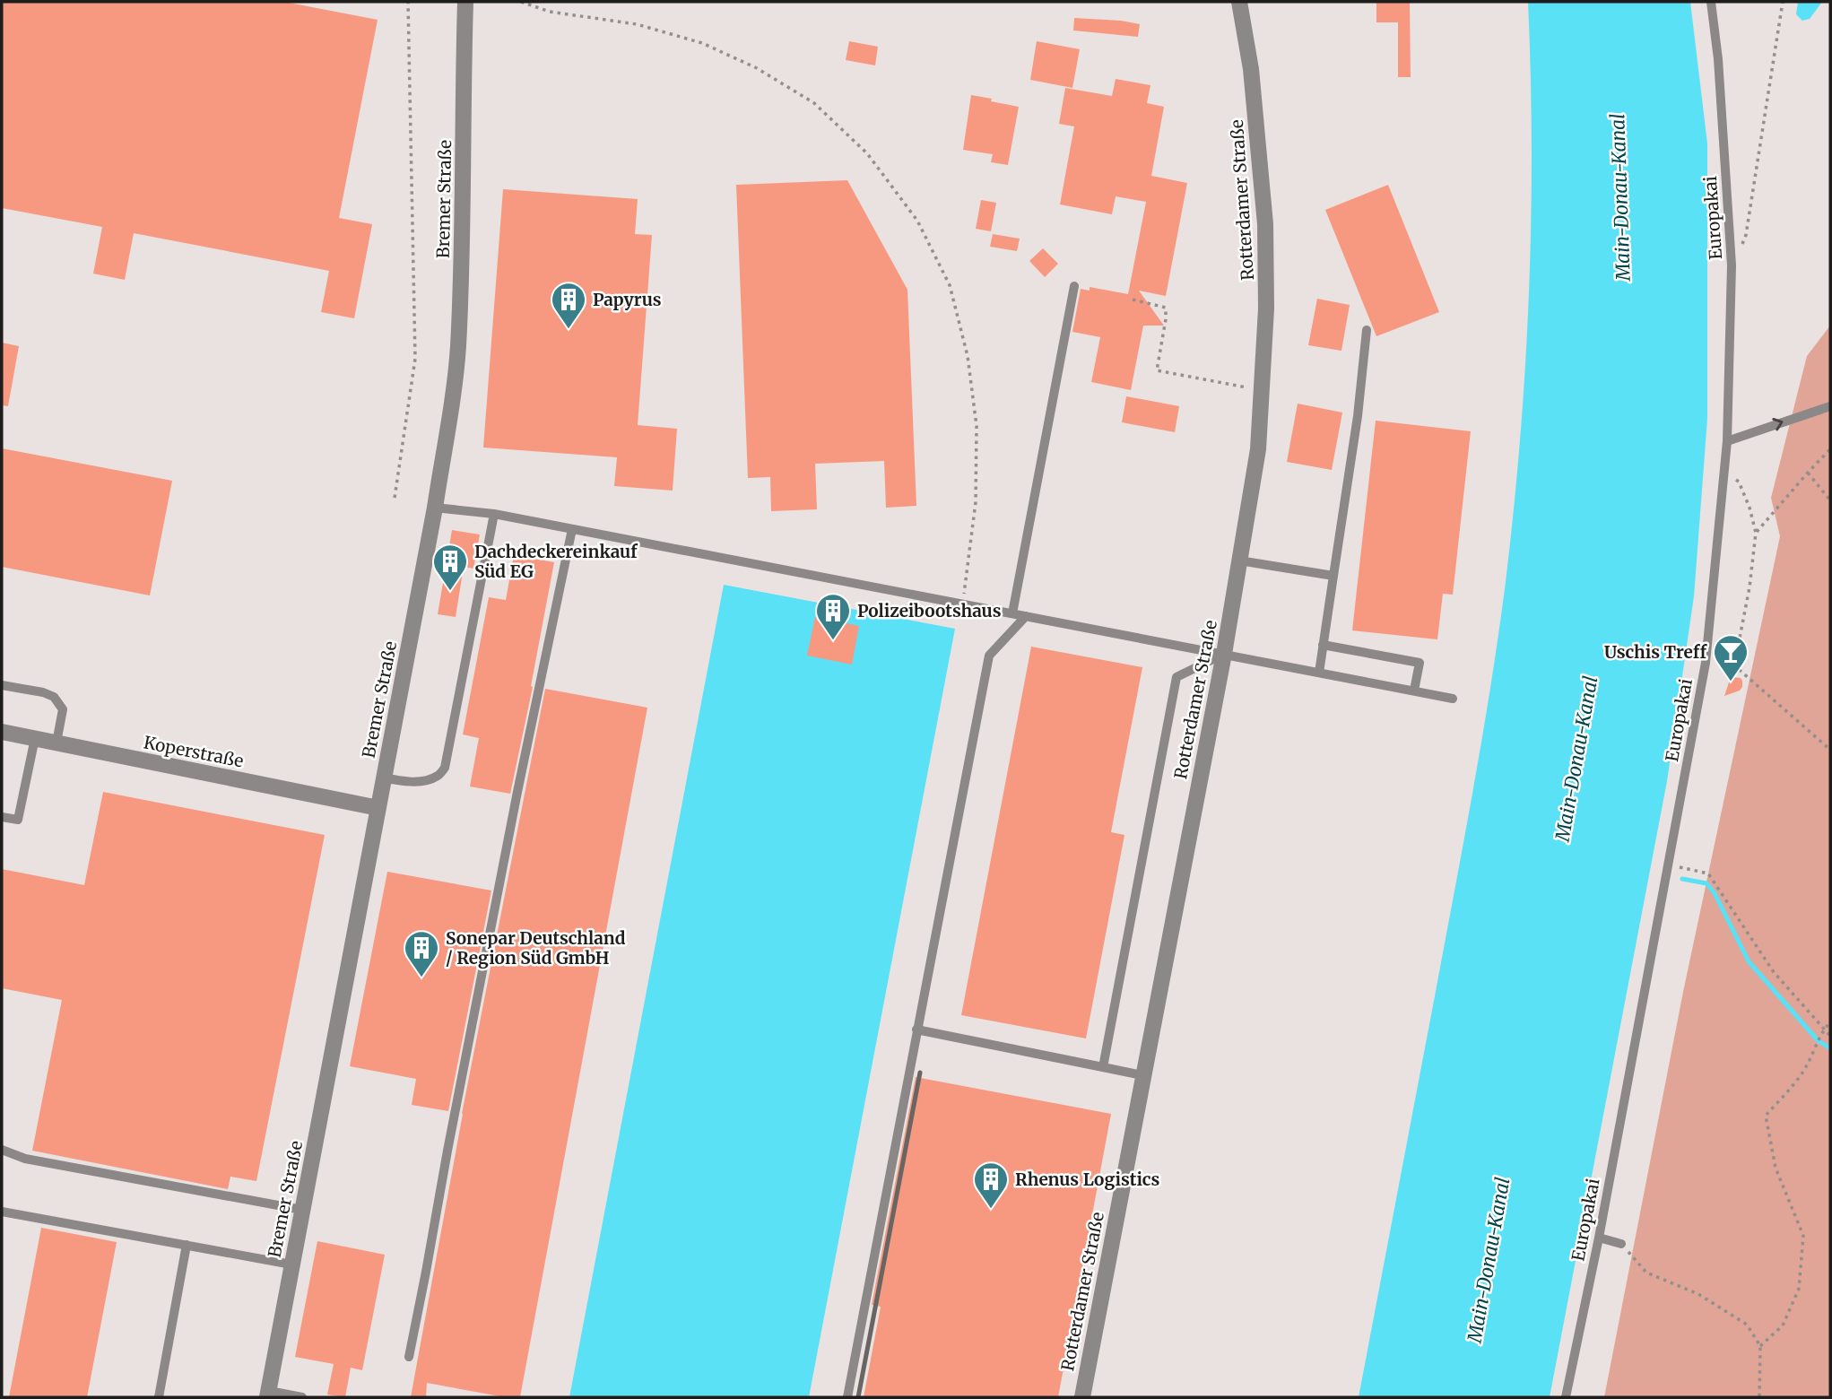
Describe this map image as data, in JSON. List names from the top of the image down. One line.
{"streets":{"street":["Bremer Straße","Rotterdamer Straße","Koperstraße"],"lane":["Europakai"]},"crossings":[["Bremer Straße","Koperstraße"]],"water":["Main-Donau-Kanal"],"places":{"building":["Papyrus","Dachdeckereinkauf Süd EG","Polizeibootshaus","Sonepar Deutschland / Region Süd GmbH","Rhenus Logistics"],"bar":["Uschis Treff"]}}
